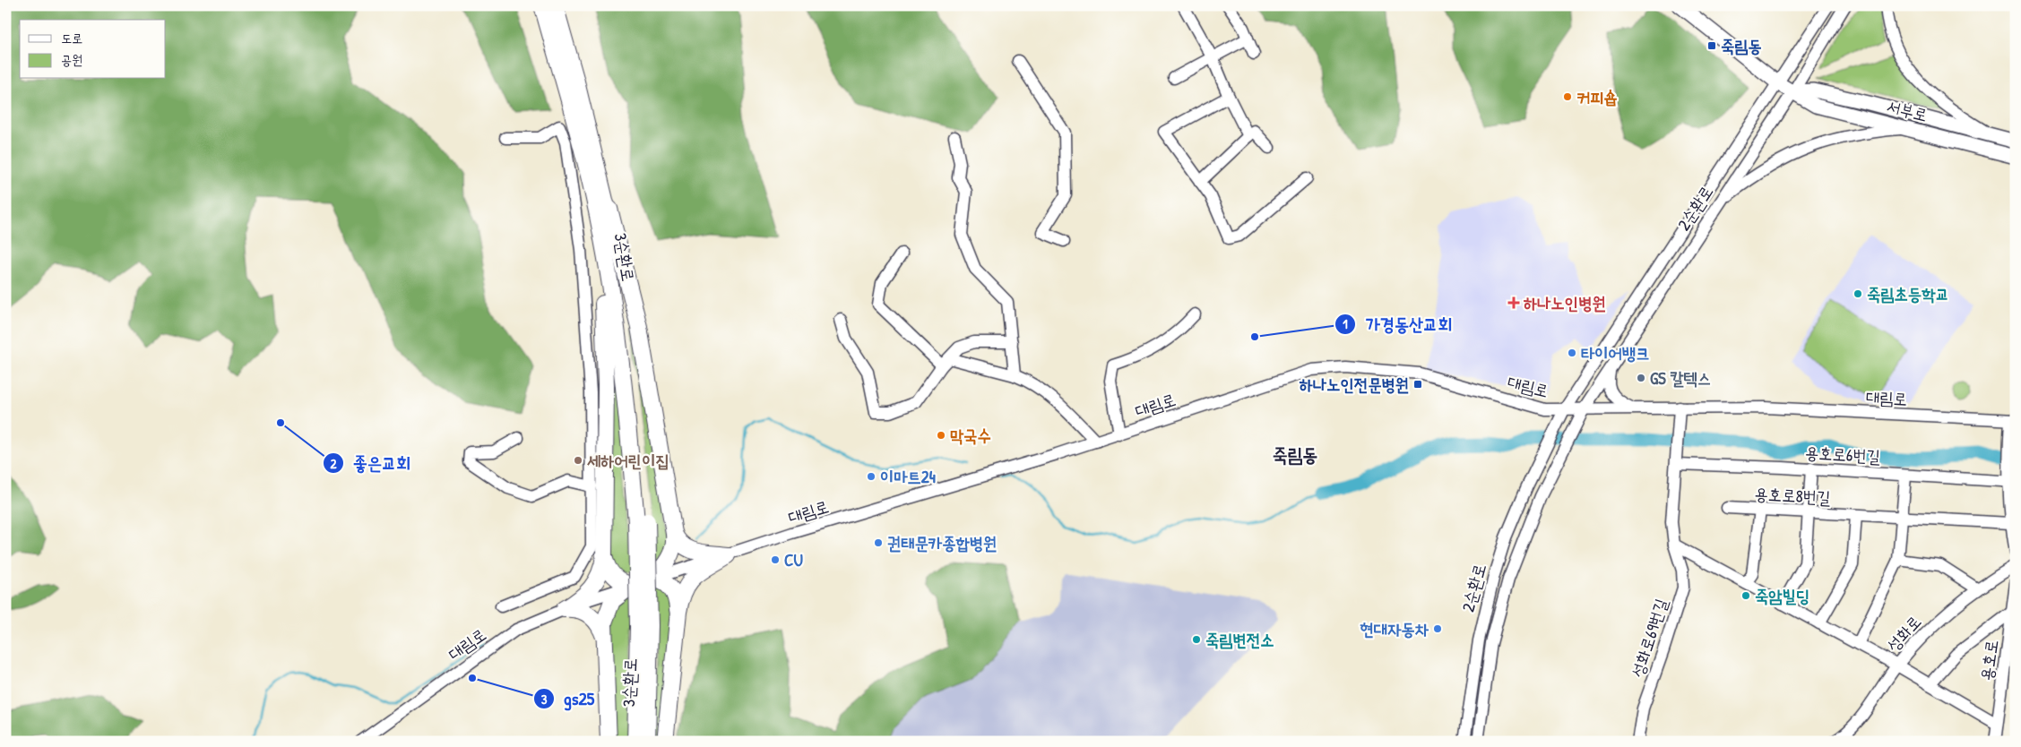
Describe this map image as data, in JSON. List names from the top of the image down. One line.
{"streets":{"highway":["3순환로"],"main road":["서부로"],"street":["2순환로","대림로","용호로6번길","용호로8번길","성화로","성화로69번길","용호로"]},"crossings":[["서부로","2순환로"],["2순환로","대림로"],["대림로","성화로69번길"],["용호로6번길","성화로69번길"]],"districts":["죽림동"],"places":{"transit":["죽림동","하나노인전문병원"],"other":["커피숍","죽림초등학교","가경동산교회","타이어뱅크","GS 칼텍스","좋은교회","막국수","세하어린이집","이마트24","권태문카종합병원","CU","죽암빌딩","현대자동차","죽림변전소","gs25"],"health":["하나노인병원"]},"legend":["도로","공원"]}
